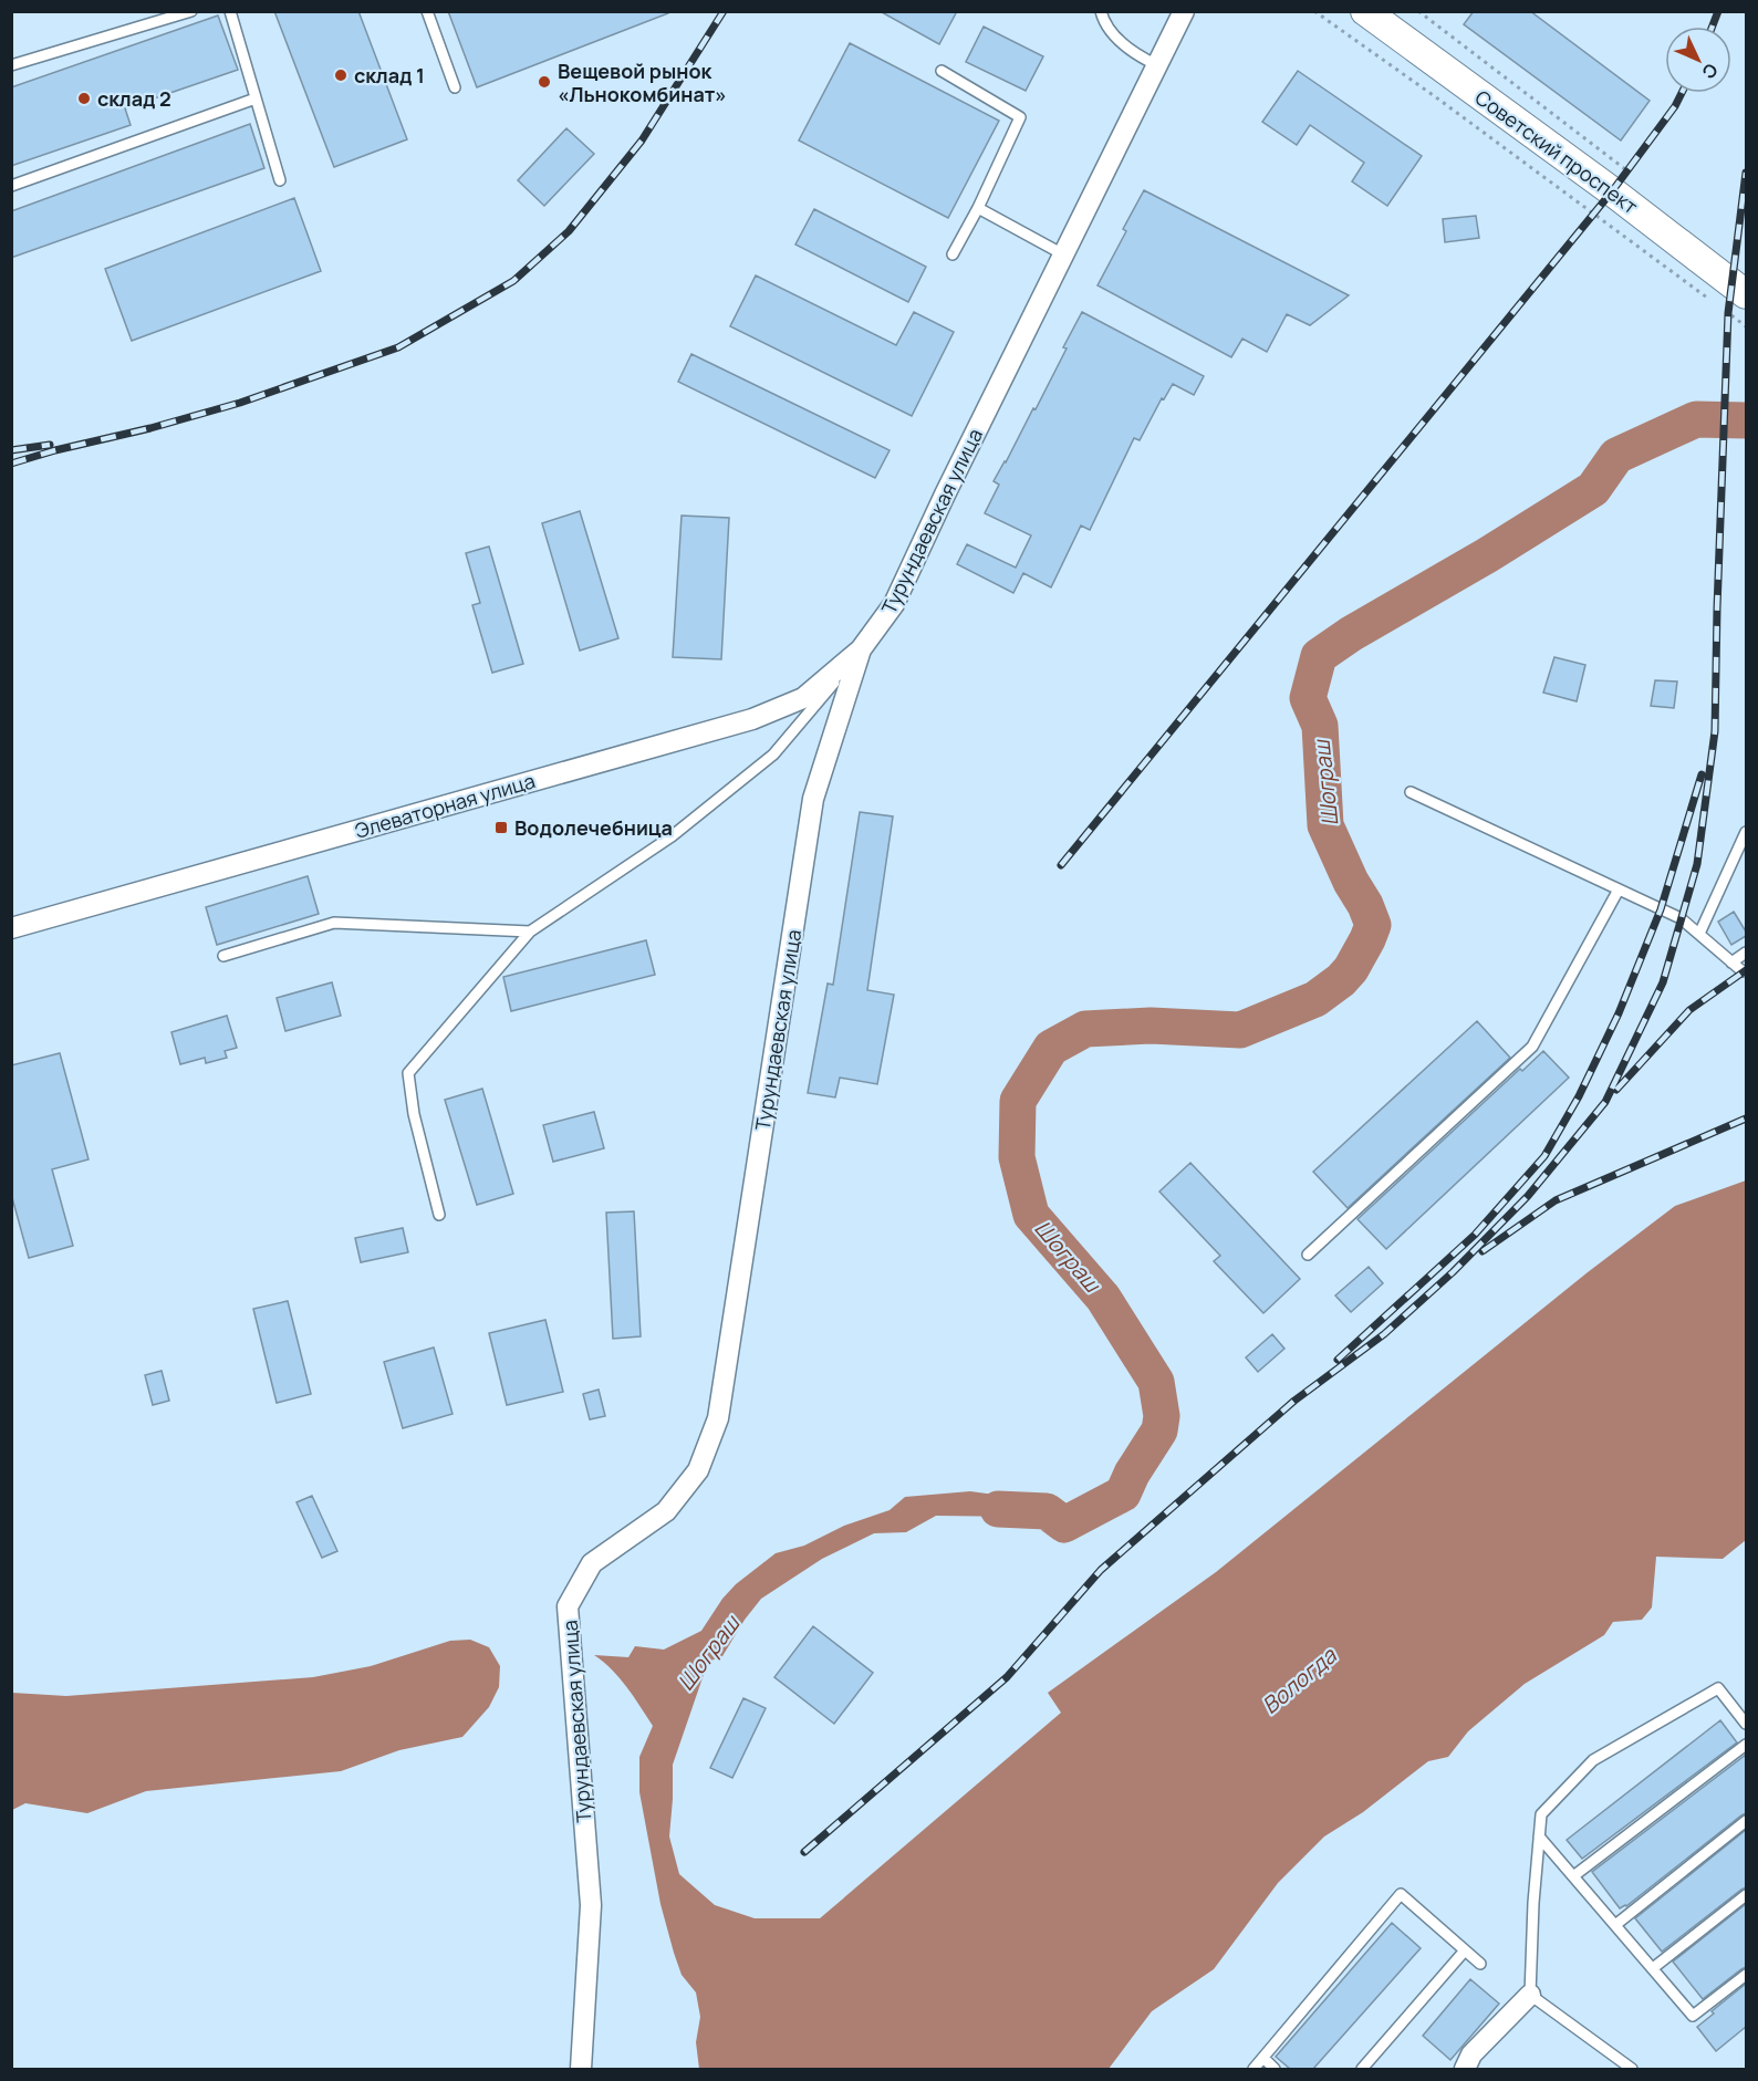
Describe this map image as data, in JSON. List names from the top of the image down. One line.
{"streets":{"street":["Советский проспект","Турундаевская улица","Элеваторная улица"]},"crossings":[["Турундаевская улица","Элеваторная улица"]],"water":["Шограш","Вологда"],"places":{"other":["склад 1","Вещевой рынок «Льнокомбинат»","склад 2"],"transit":["Водолечебница"]},"north":"bottom right"}
